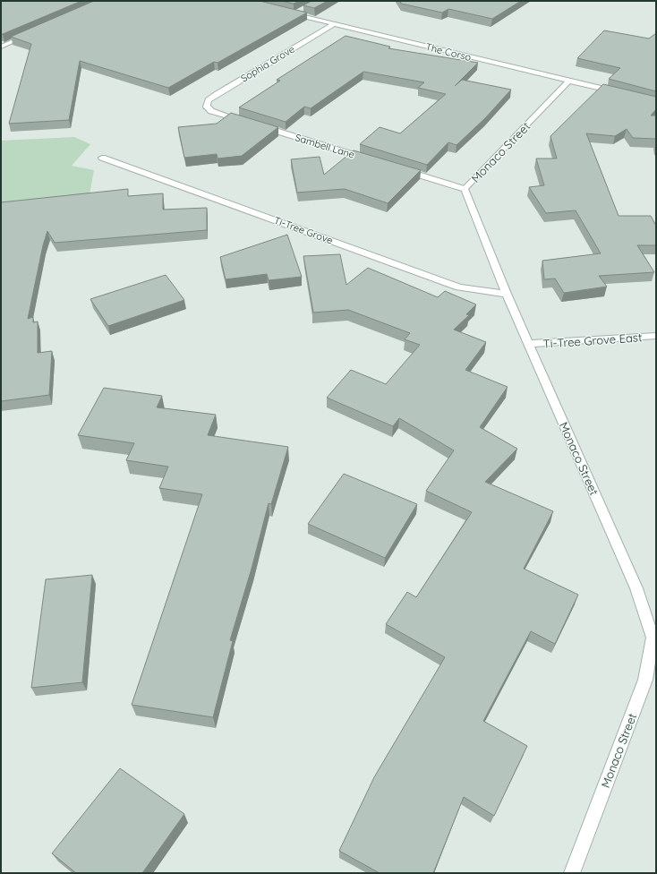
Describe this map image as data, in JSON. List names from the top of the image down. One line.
{"streets":{"street":["The Corso","Sophia Grove","Sambell Lane","Monaco Street","Ti-Tree Grove","Ti-Tree Grove East"]},"crossings":[["The Corso","Sophia Grove"],["The Corso","Monaco Street"],["Monaco Street","Ti-Tree Grove"],["Monaco Street","Ti-Tree Grove East"]]}
